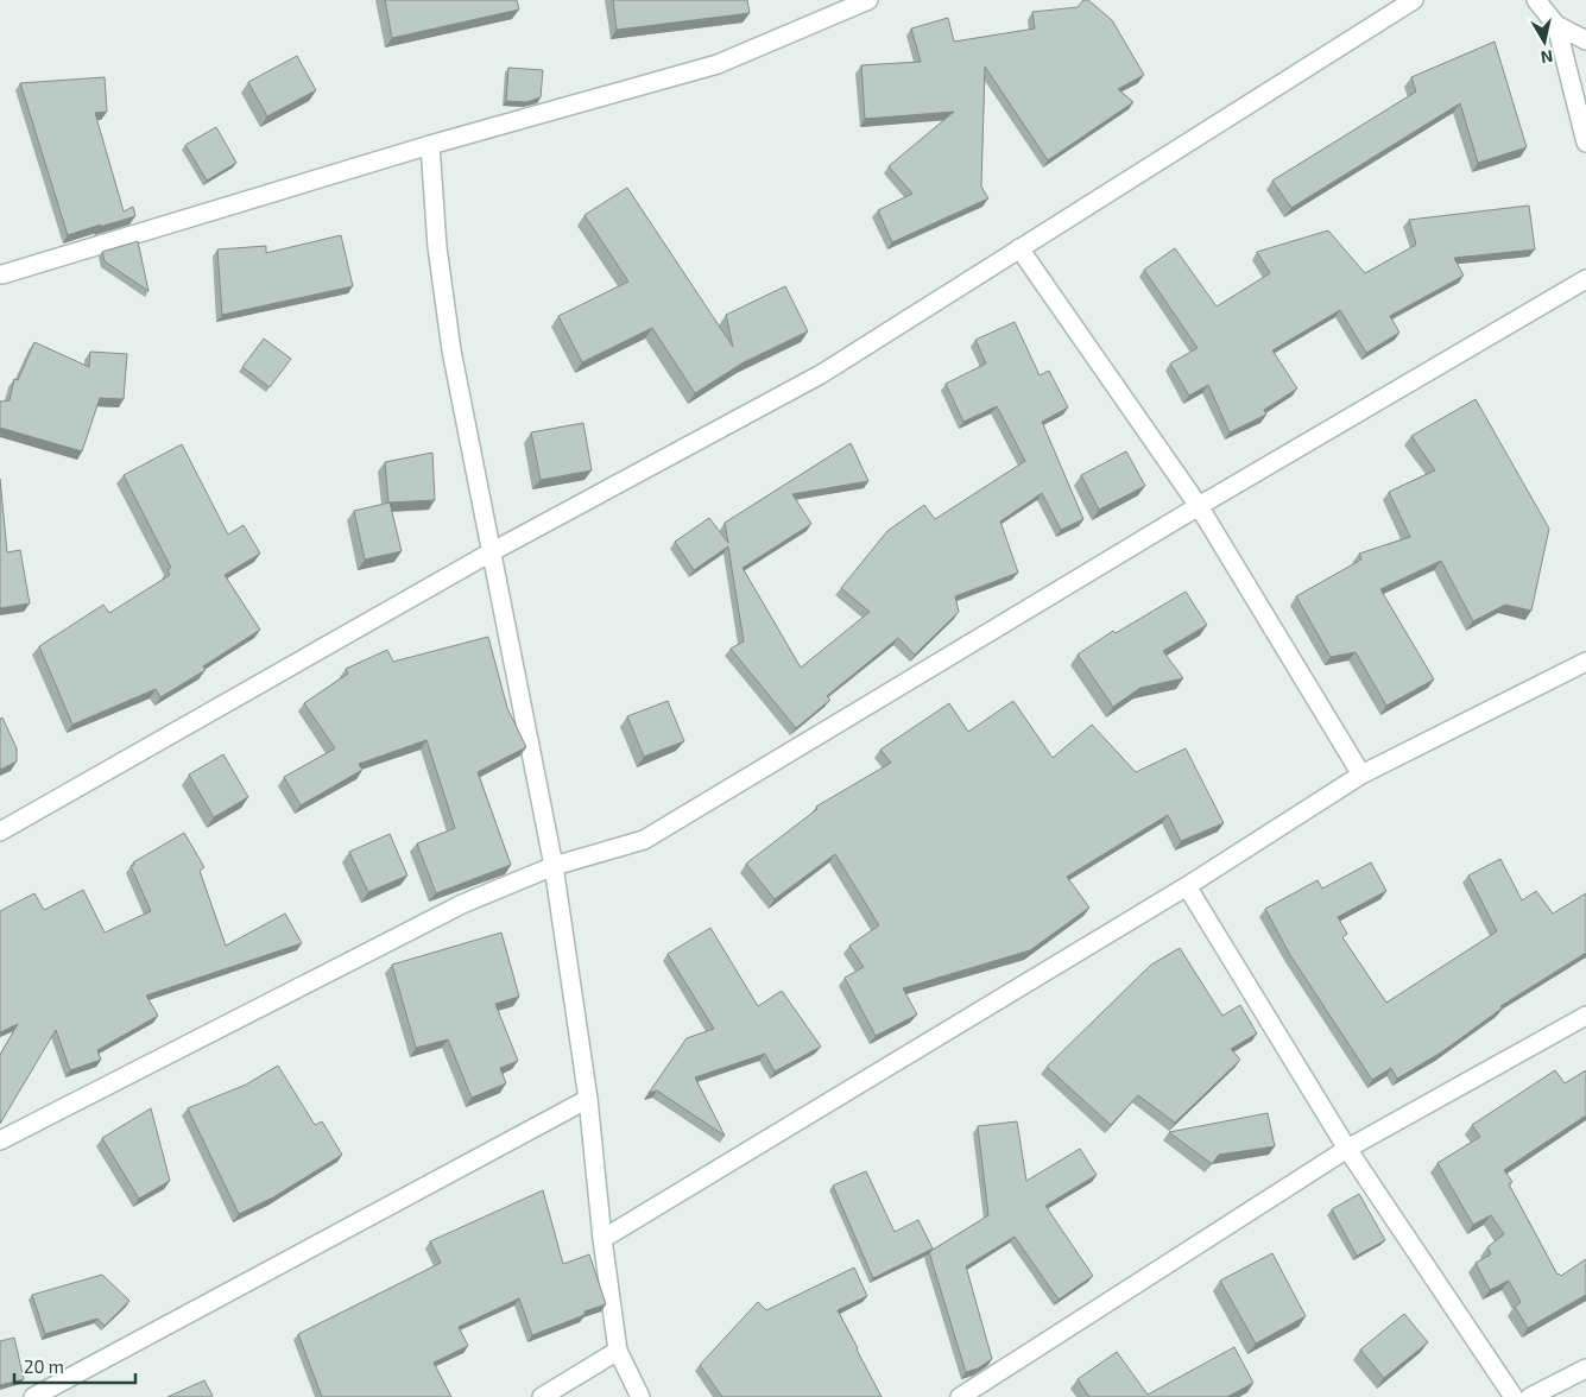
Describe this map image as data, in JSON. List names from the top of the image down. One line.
{"scale_bar":"20 m","north":"bottom"}
